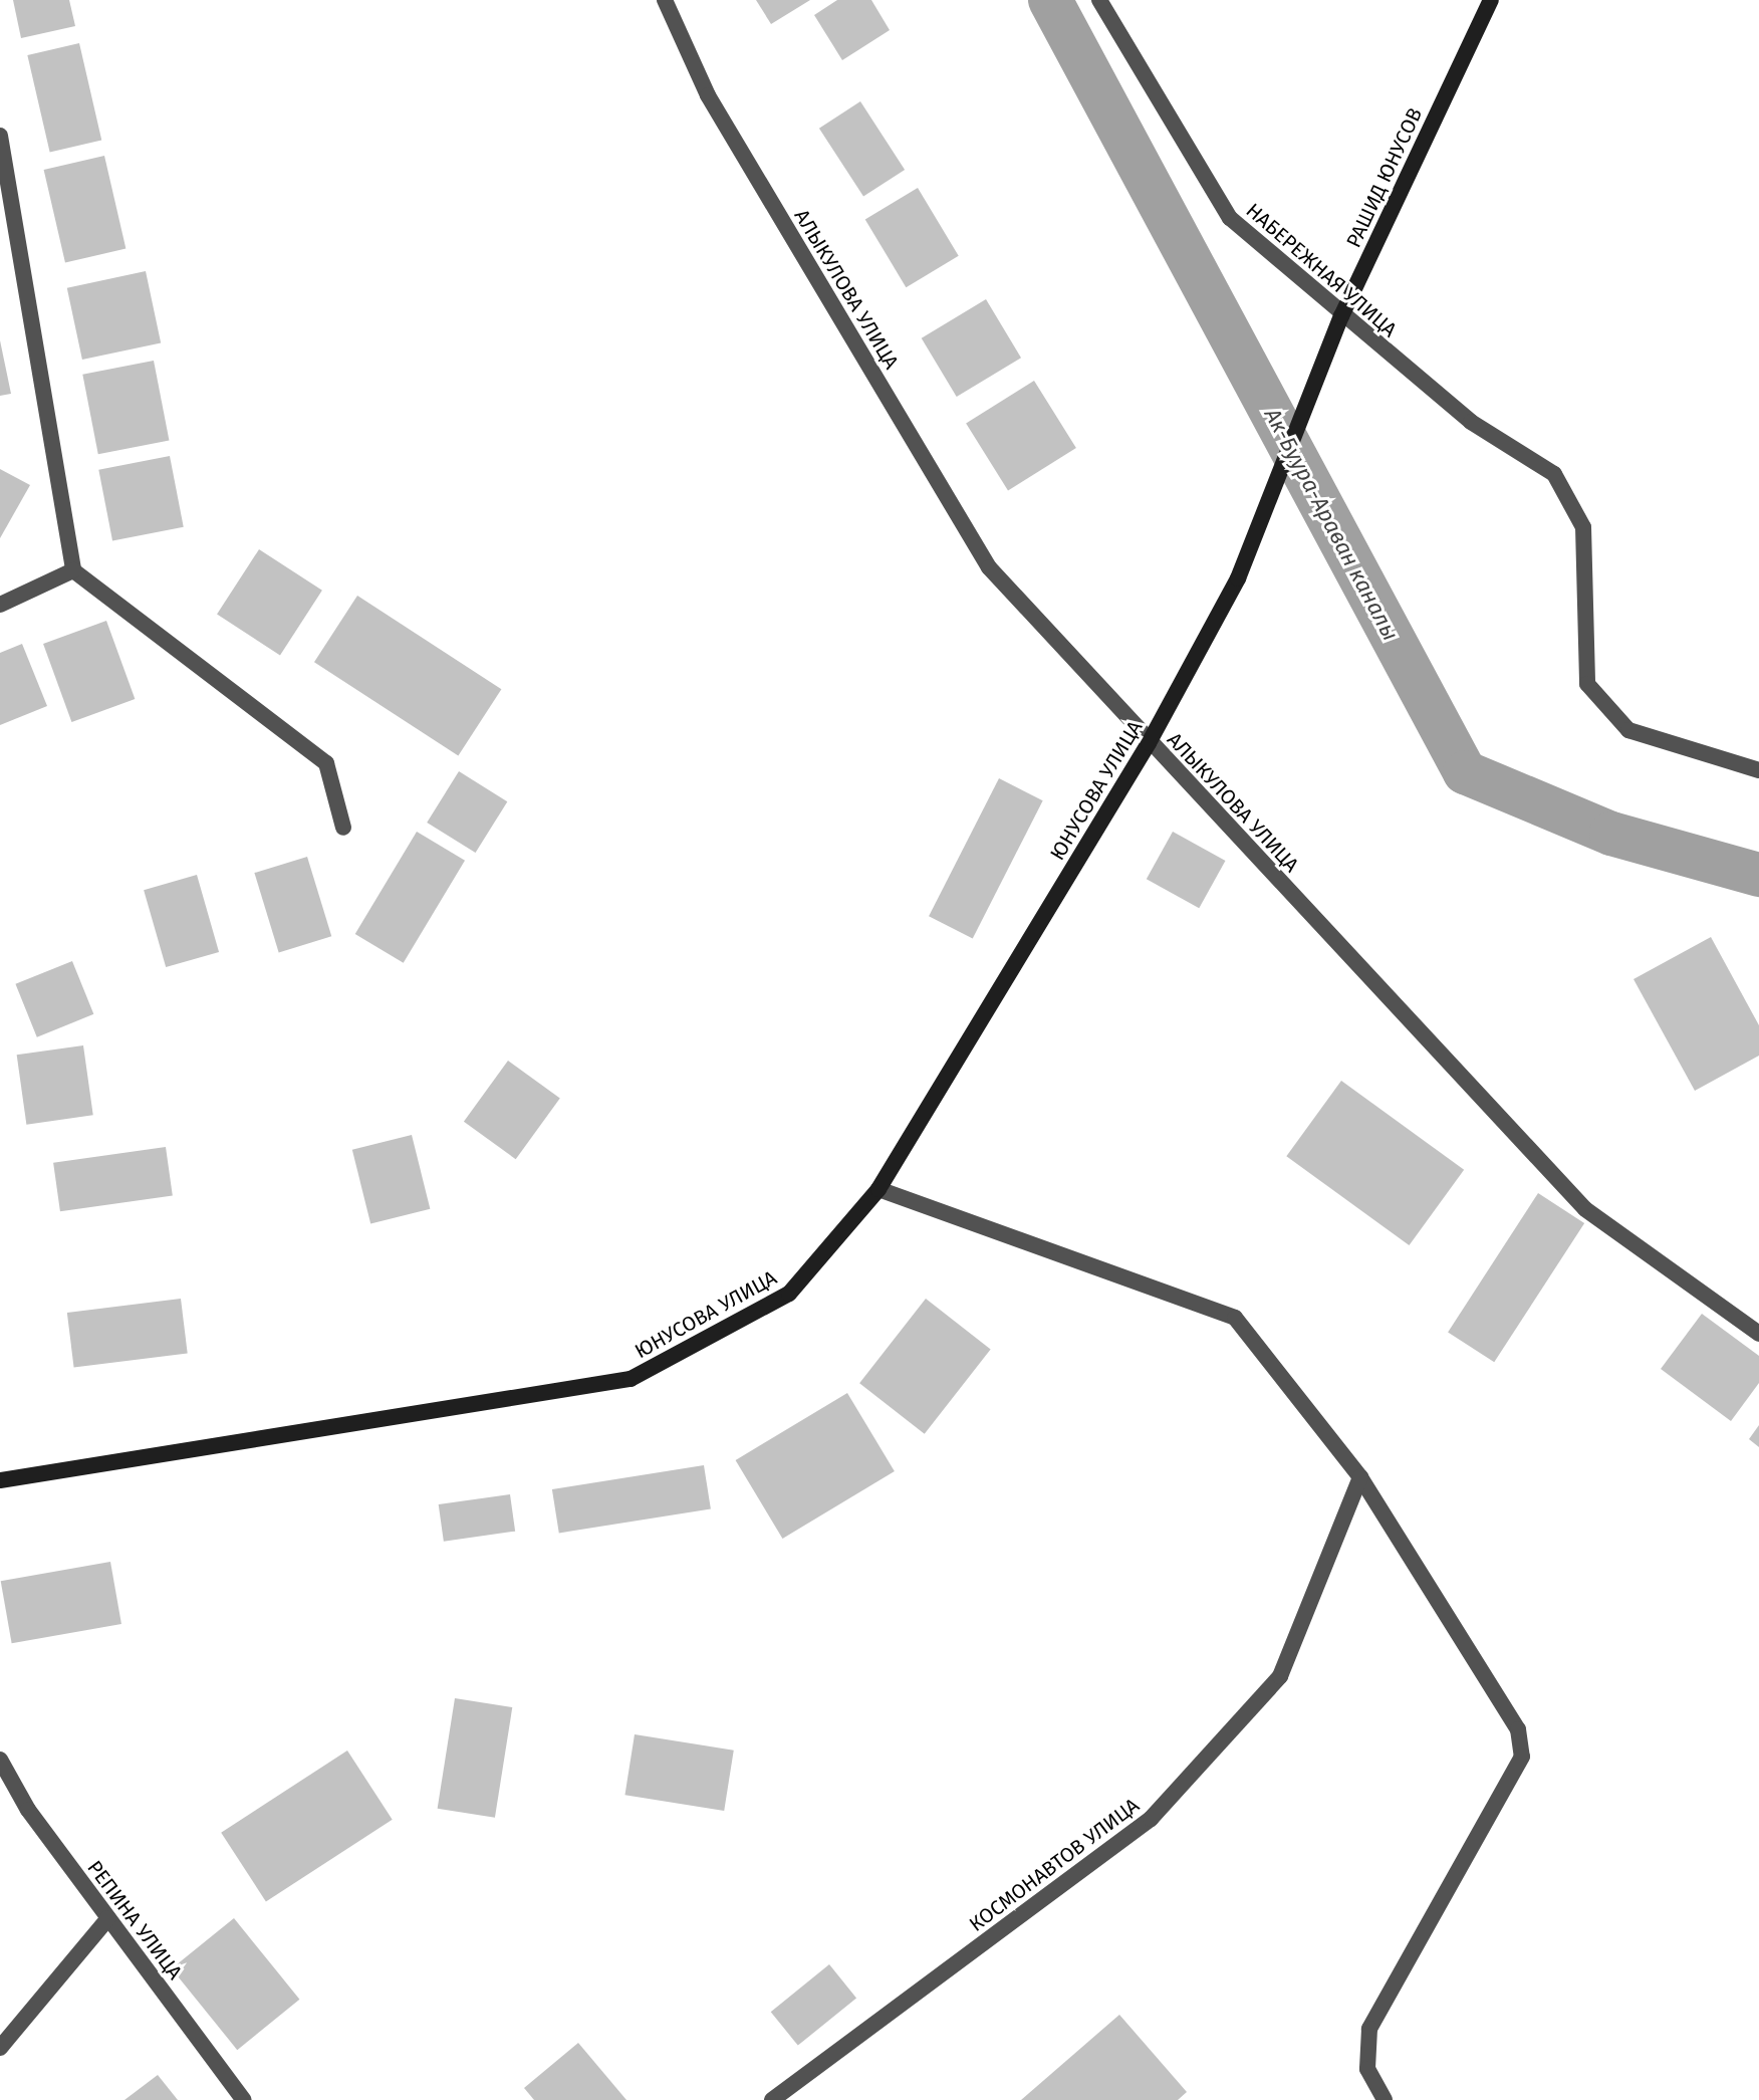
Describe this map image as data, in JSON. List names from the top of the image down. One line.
{"streets":{"main road":["РАШИД ЮНУСОВ","ЮНУСОВА УЛИЦА"],"street":["НАБЕРЕЖНАЯ УЛИЦА","АЛЫКУЛОВА УЛИЦА","КОСМОНАВТОВ УЛИЦА","РЕПИНА УЛИЦА"]},"crossings":[["РАШИД ЮНУСОВ","НАБЕРЕЖНАЯ УЛИЦА"],["РАШИД ЮНУСОВ","ЮНУСОВА УЛИЦА"],["АЛЫКУЛОВА УЛИЦА","ЮНУСОВА УЛИЦА"]],"water":["Ак-Буура-Араван каналы"]}
